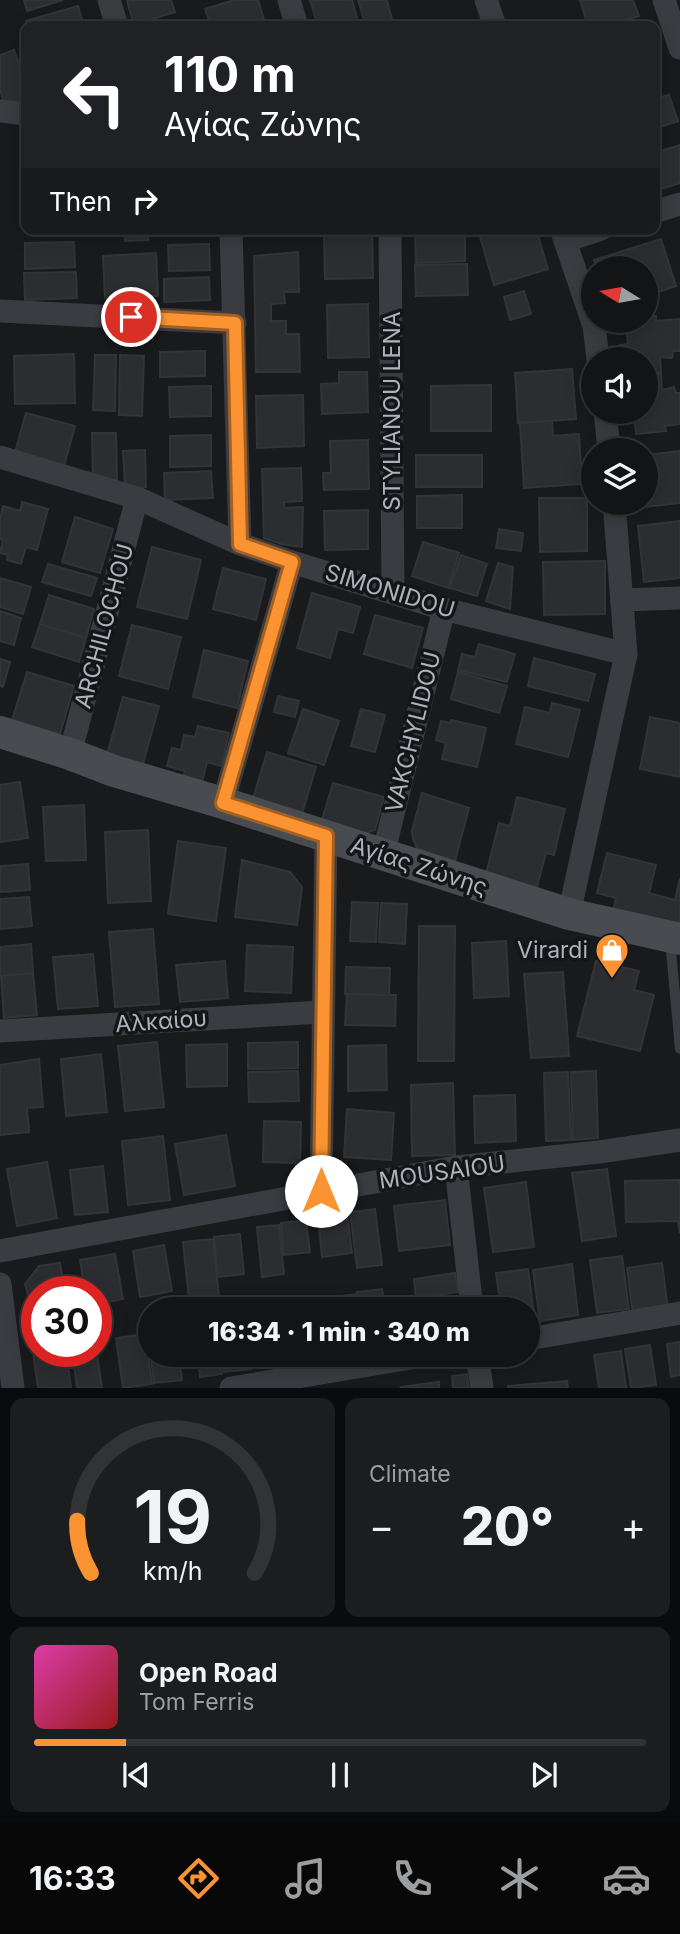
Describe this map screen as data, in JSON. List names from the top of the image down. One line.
{"streets":{"main road":["Αγίας Ζώνης"],"street":["STYLIANOU LENA","SIMONIDOU","ARCHILOCHOU","VAKCHYLIDOU","Αλκαίου","MOUSAIOU"]},"crossings":[["STYLIANOU LENA","SIMONIDOU"],["SIMONIDOU","ARCHILOCHOU"],["SIMONIDOU","VAKCHYLIDOU"],["ARCHILOCHOU","Αγίας Ζώνης"],["VAKCHYLIDOU","Αγίας Ζώνης"]],"places":{"shop":["Virardi"]},"north":"left","page":{"turn":["110 m","Αγίας Ζώνης"],"then":"Then","limit":"30","trip":"16:34 · 1 min · 340 m","tile":"Climate","heat":["−","20°","+"],"song":["Open Road","Tom Ferris"],"tabs":"16:33","gauge":["19","km/h"]}}
